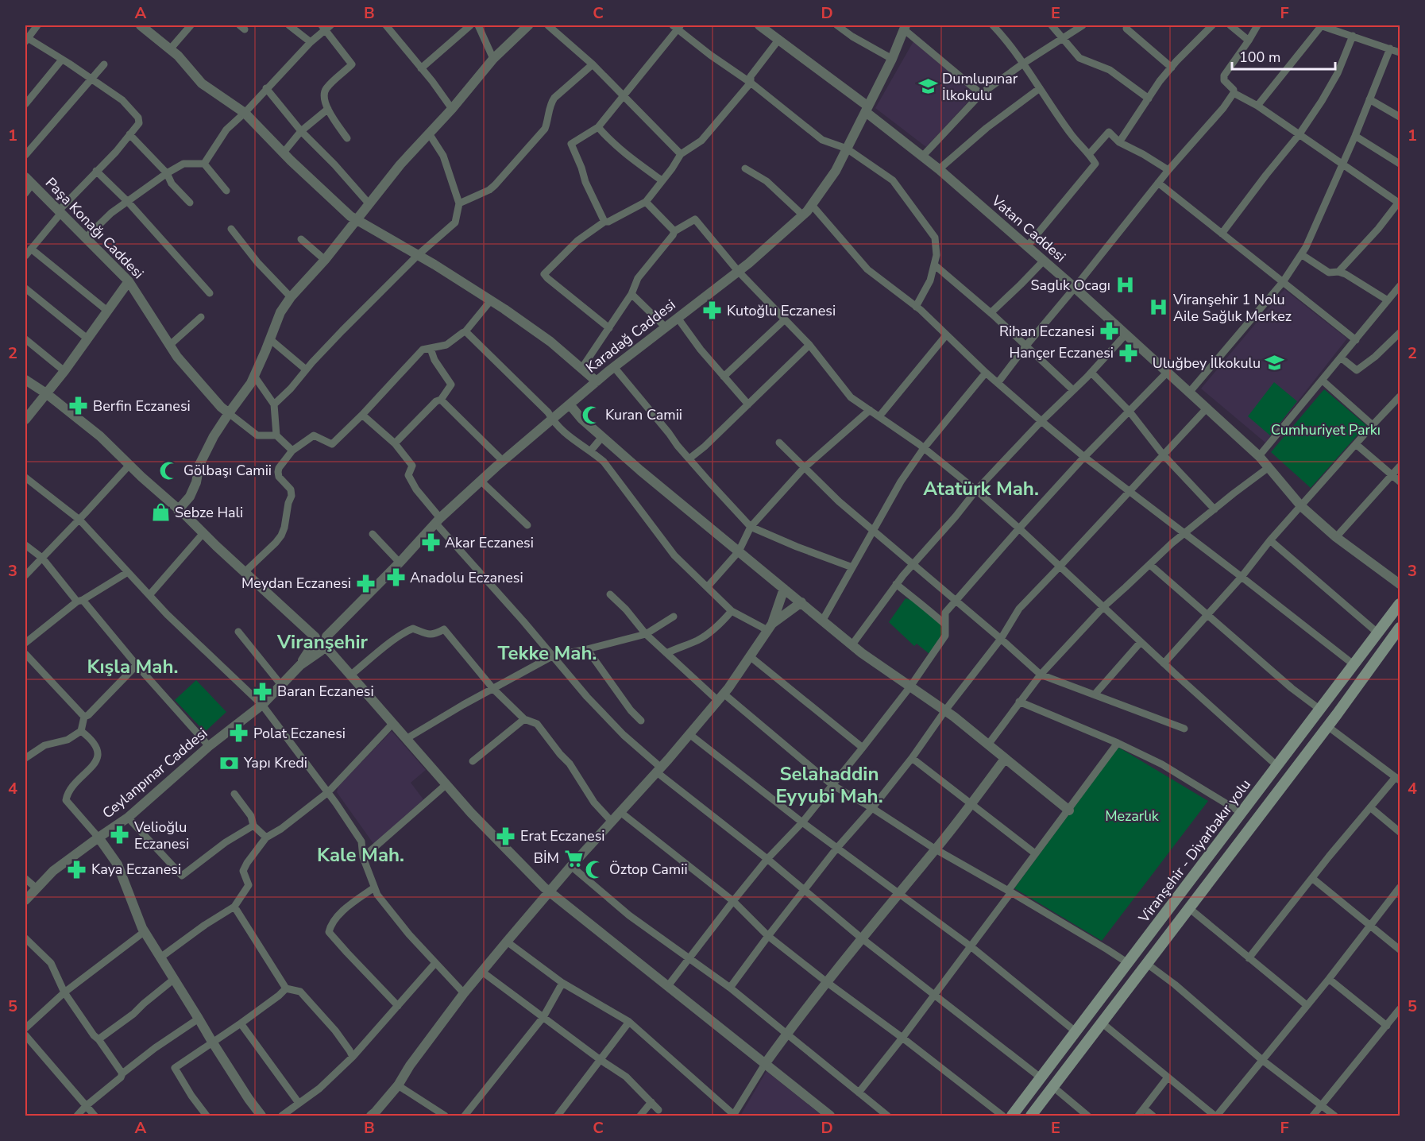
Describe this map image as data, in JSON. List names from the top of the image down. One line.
{"streets":{"main road":["Viranşehir - Diyarbakır yolu"],"street":["Paşa Konağı Caddesi","Vatan Caddesi","Karadağ Caddesi","Ceylanpınar Caddesi"]},"crossings":[["Vatan Caddesi","Karadağ Caddesi"],["Karadağ Caddesi","Ceylanpınar Caddesi"]],"districts":["Atatürk Mah.","Viranşehir","Tekke Mah.","Kışla Mah.","Selahaddin Eyyubi Mah.","Kale Mah."],"parks":["Cumhuriyet Parkı","Mezarlık"],"places":{"school or university":["Dumlupınar İlkokulu","Uluğbey İlkokulu"],"hospital":["Saglık Ocagı","Viranşehir 1 Nolu Aile Sağlık Merkez"],"pharmacy":["Kutoğlu Eczanesi","Rihan Eczanesi","Hançer Eczanesi","Berfin Eczanesi","Akar Eczanesi","Anadolu Eczanesi","Meydan Eczanesi","Baran Eczanesi","Polat Eczanesi","Velioğlu Eczanesi","Erat Eczanesi","Kaya Eczanesi"],"mosque":["Kuran Camii","Gölbaşı Camii","Öztop Camii"],"shop":["Sebze Hali"],"bank":["Yapı Kredi"],"supermarket":["BİM"]},"scale_bar":"100 m","grid":{"columns":["A","B","C","D","E","F"],"rows":["1","2","3","4","5"]}}
